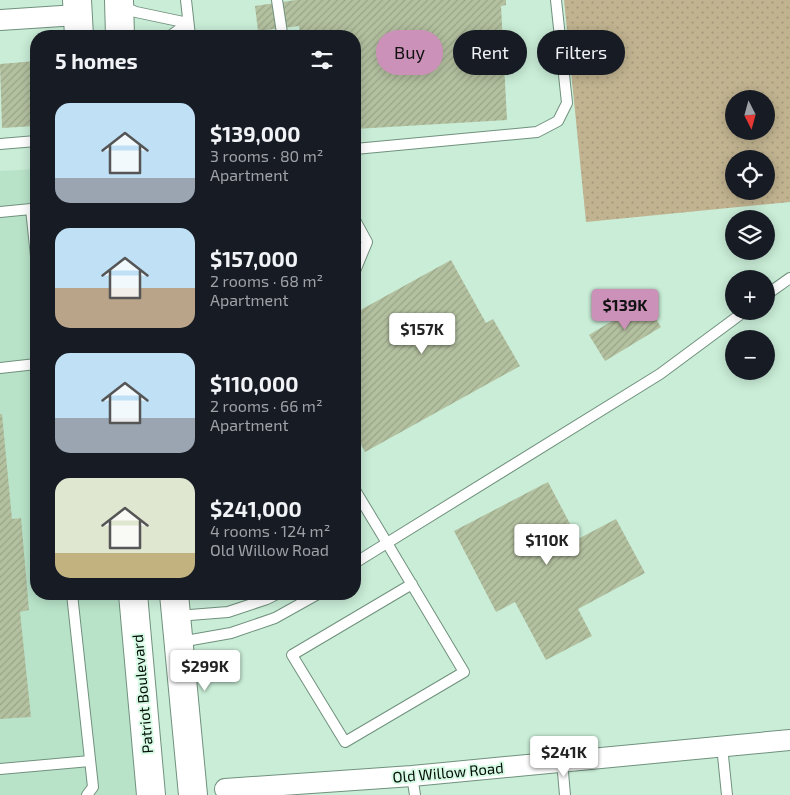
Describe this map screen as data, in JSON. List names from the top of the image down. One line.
{"streets":{"main road":["Patriot Boulevard"],"street":["Old Willow Road"]},"north":"bottom","page":{"chip":["Buy","Rent","Filters"],"heading":"5 homes","map_buttons":["+","−"],"list":[{"name":"$139,000","note":"3 rooms · 80 m² · Apartment"},{"name":"$157,000","note":"2 rooms · 68 m² · Apartment"},{"name":"$110,000","note":"2 rooms · 66 m² · Apartment"},{"name":"$241,000","note":"4 rooms · 124 m² · Old Willow Road"}],"price":["$139K","$157K","$110K","$299K","$241K"]}}
